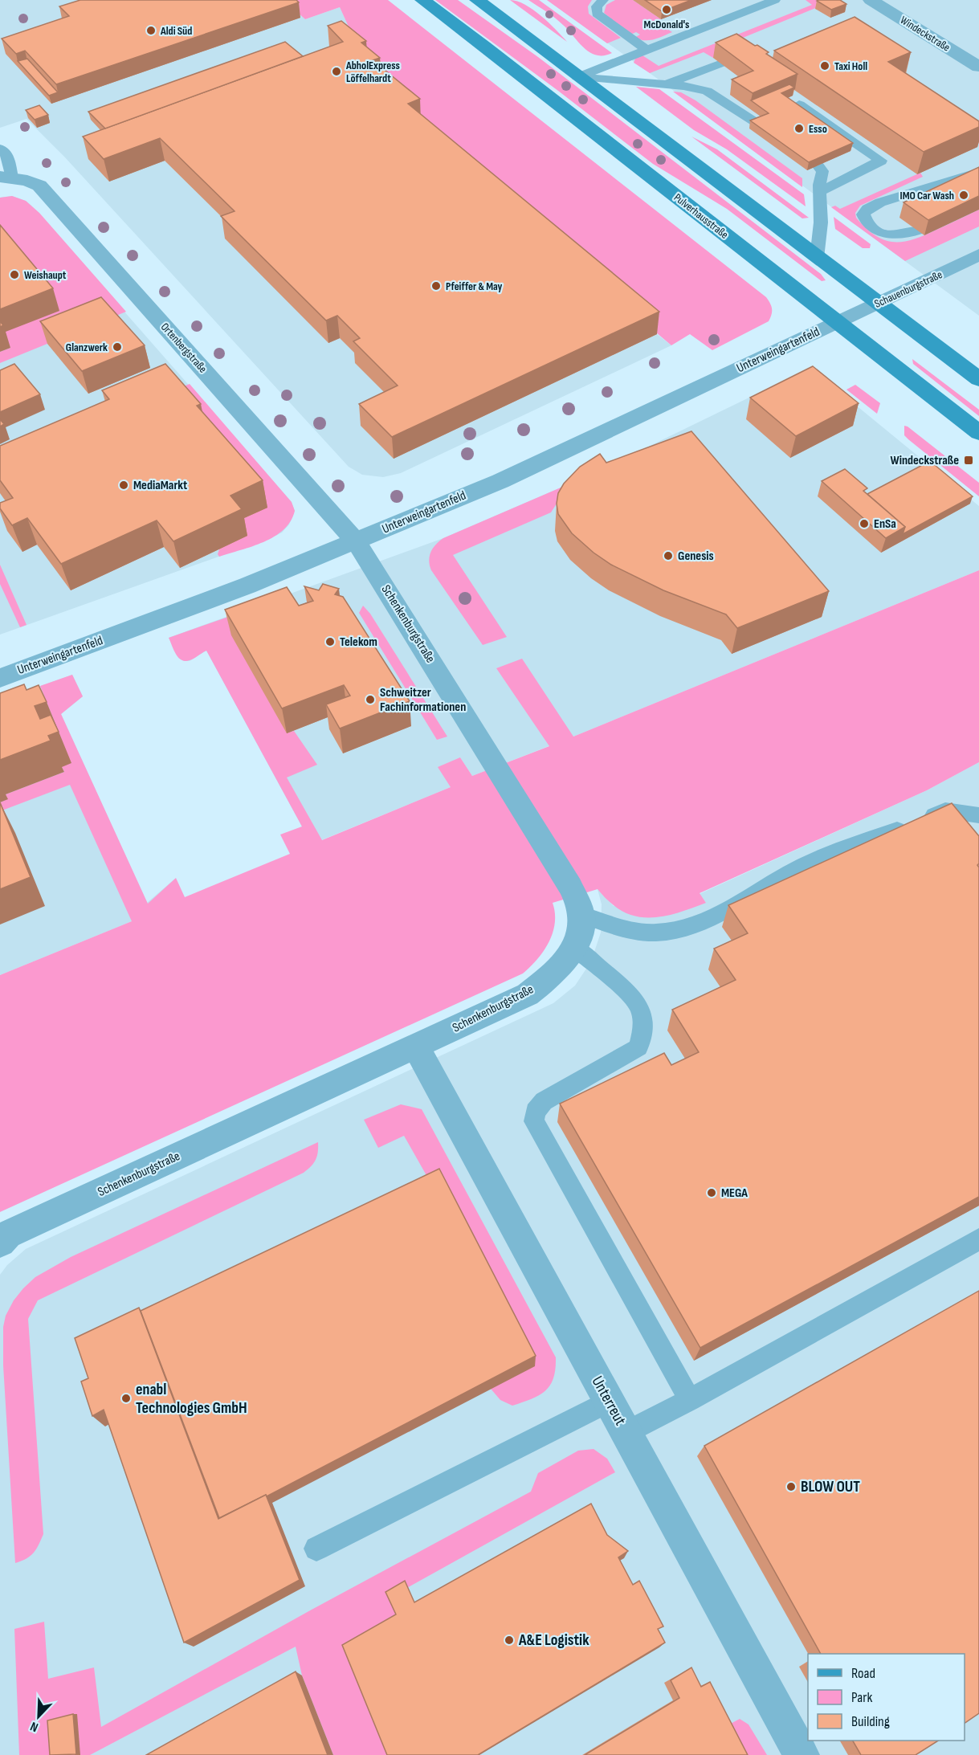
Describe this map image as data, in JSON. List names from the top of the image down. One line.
{"streets":{"main road":["Pulverhausstraße"],"street":["Windeckstraße","Schauenburgstraße","Ortenbergstraße","Unterweingartenfeld","Schenkenburgstraße","Unterreut"]},"crossings":[["Pulverhausstraße","Schauenburgstraße"],["Pulverhausstraße","Unterweingartenfeld"],["Schauenburgstraße","Unterweingartenfeld"],["Ortenbergstraße","Unterweingartenfeld"],["Ortenbergstraße","Schenkenburgstraße"],["Unterweingartenfeld","Schenkenburgstraße"],["Schenkenburgstraße","Unterreut"]],"places":{"other":["McDonald's","Aldi Süd","Taxi Holl","AbholExpress Löffelhardt","Esso","IMO Car Wash","Weishaupt","Pfeiffer & May","Glanzwerk","MediaMarkt","EnSa","Genesis","Telekom","Schweitzer Fachinformationen","MEGA","enabl Technologies GmbH","BLOW OUT","A&E Logistik"],"transit":["Windeckstraße"]},"legend":["Road","Park","Building"],"north":"bottom left"}
